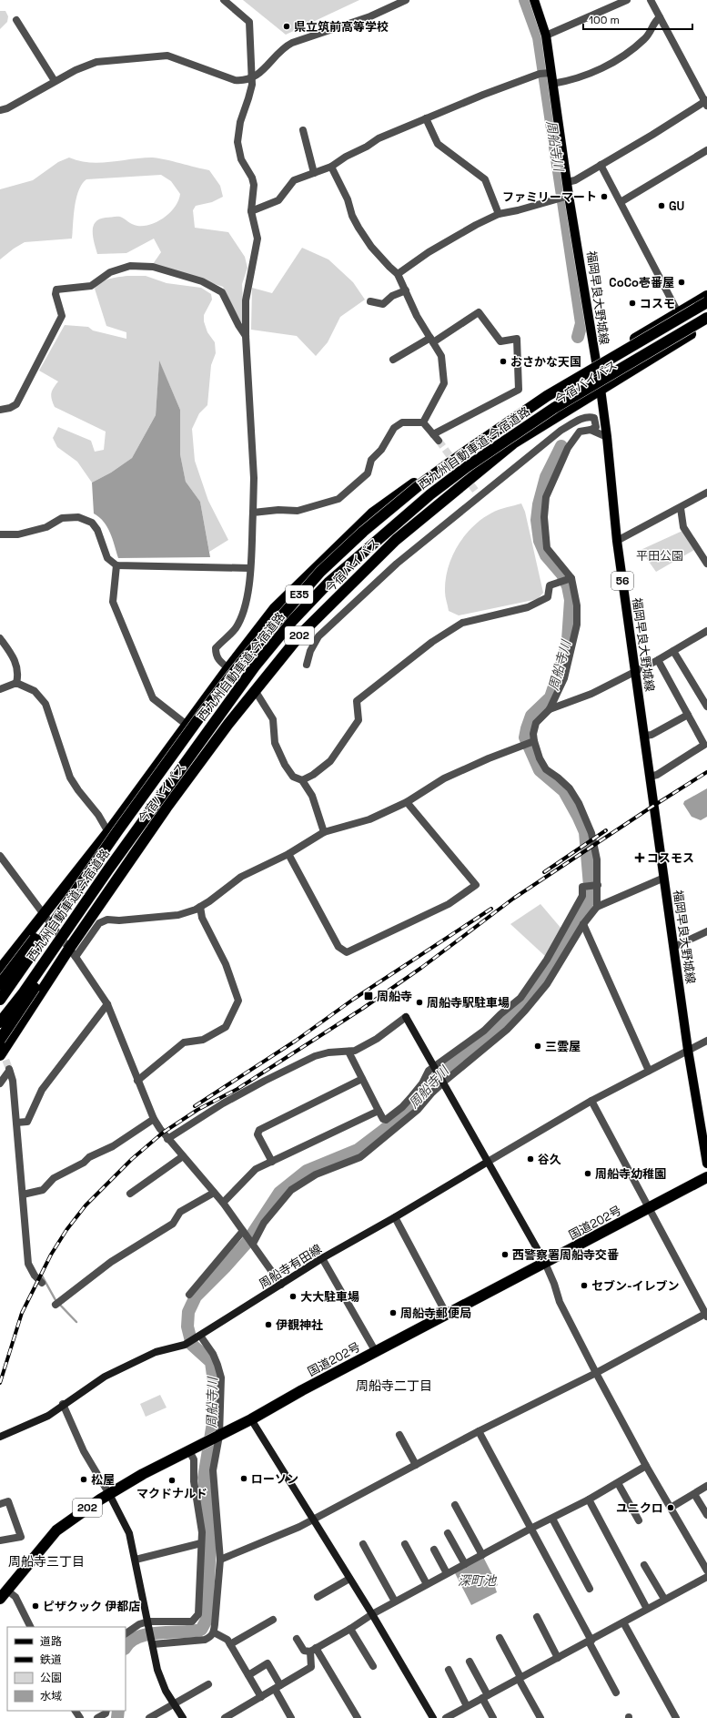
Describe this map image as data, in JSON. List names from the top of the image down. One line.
{"streets":{"highway":["今宿バイパス","西九州自動車道;今宿道路","E35","202","国道202号"],"main road":["福岡早良大野城線","56","周船寺有田線"]},"crossings":[["福岡早良大野城線","今宿バイパス"],["今宿バイパス","西九州自動車道;今宿道路"]],"districts":["周船寺二丁目","周船寺三丁目"],"water":["周船寺川","深町池"],"parks":["平田公園"],"places":{"other":["県立筑前高等学校","ファミリーマート","GU","CoCo壱番屋","コスモ","おさかな天国","周船寺駅駐車場","三雲屋","谷久","周船寺幼稚園","西警察署周船寺交番","セブン-イレブン","大大駐車場","周船寺郵便局","伊覩神社","ローソン","松屋","マクドナルド","ユニクロ","ピザクック 伊都店"],"health":["コスモス"],"transit":["周船寺"]},"legend":["道路","鉄道","公園","水域"],"scale_bar":"100 m"}
